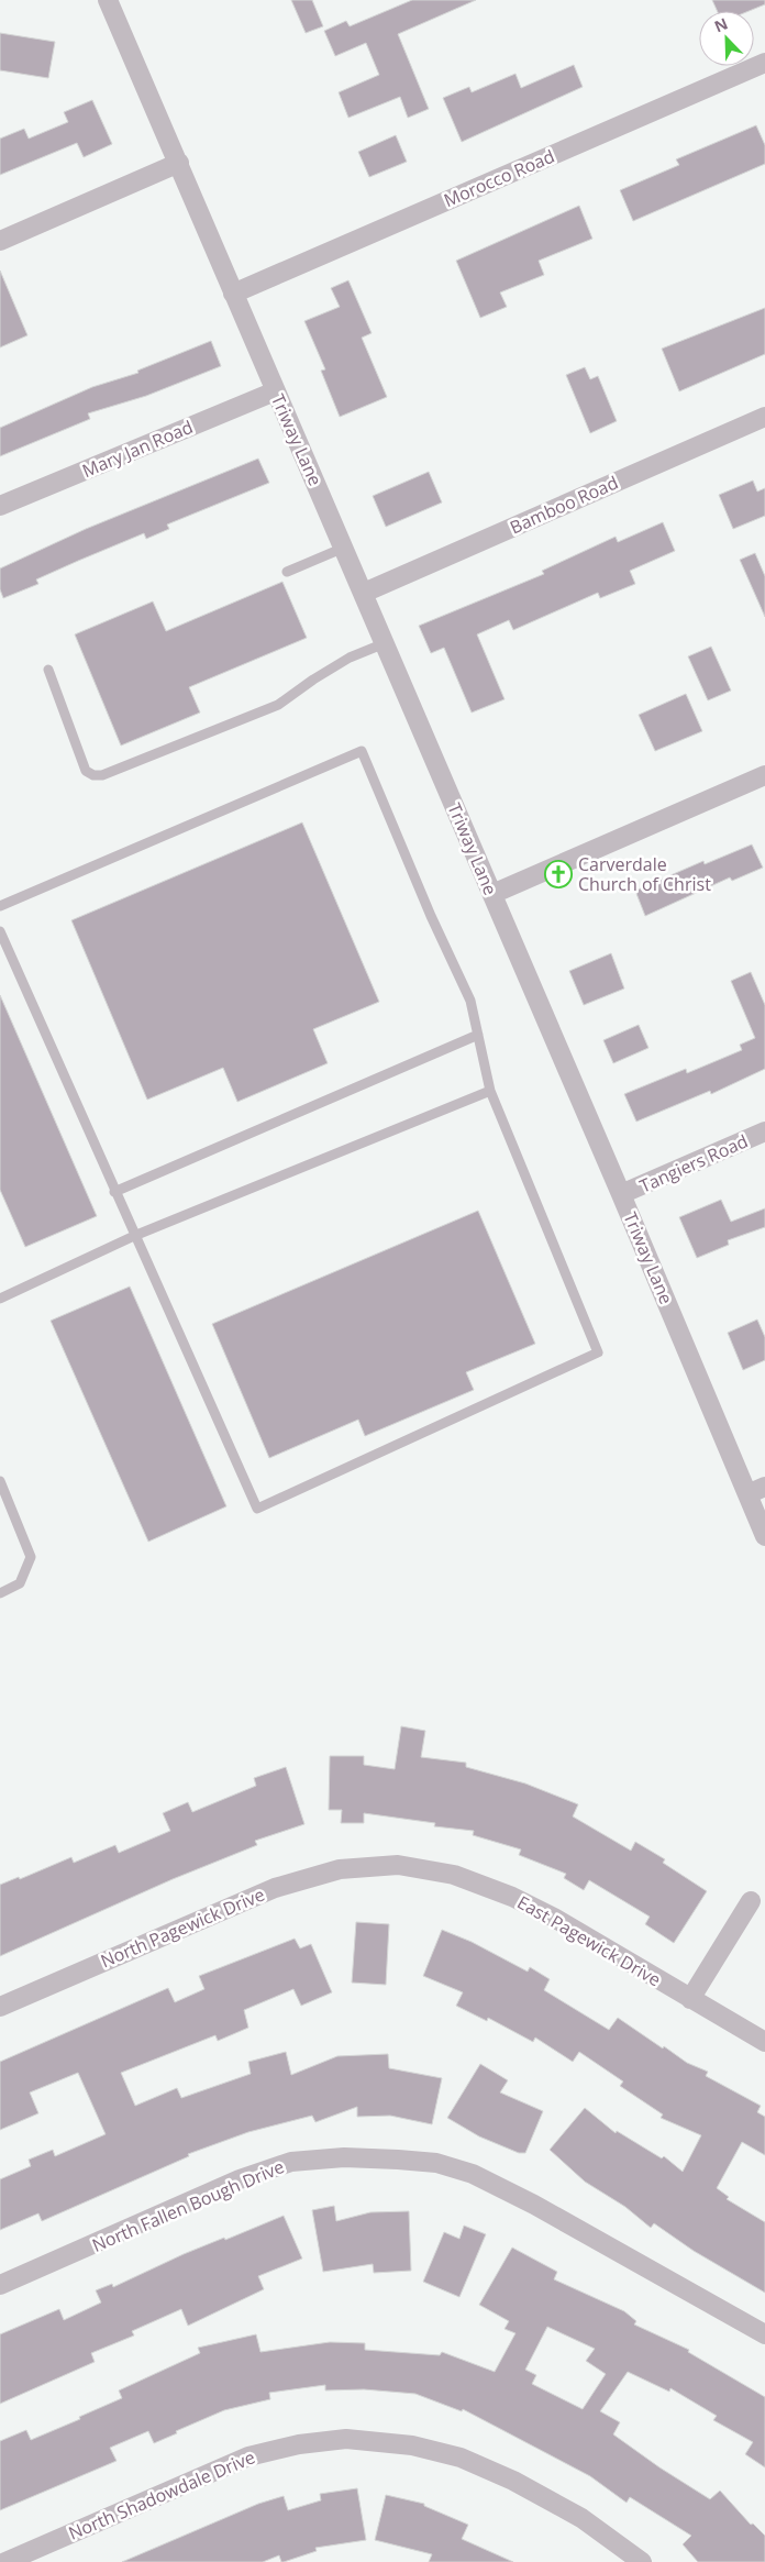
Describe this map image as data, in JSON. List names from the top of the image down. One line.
{"streets":{"street":["Morocco Road","Triway Lane","Mary Jan Road","Bamboo Road","Tangiers Road","North Pagewick Drive","East Pagewick Drive","North Fallen Bough Drive","North Shadowdale Drive"]},"crossings":[["Morocco Road","Triway Lane"],["Triway Lane","Mary Jan Road"],["Triway Lane","Bamboo Road"],["Triway Lane","Tangiers Road"],["North Pagewick Drive","East Pagewick Drive"]],"places":{"church":["Carverdale Church of Christ"]},"north":"top left"}
